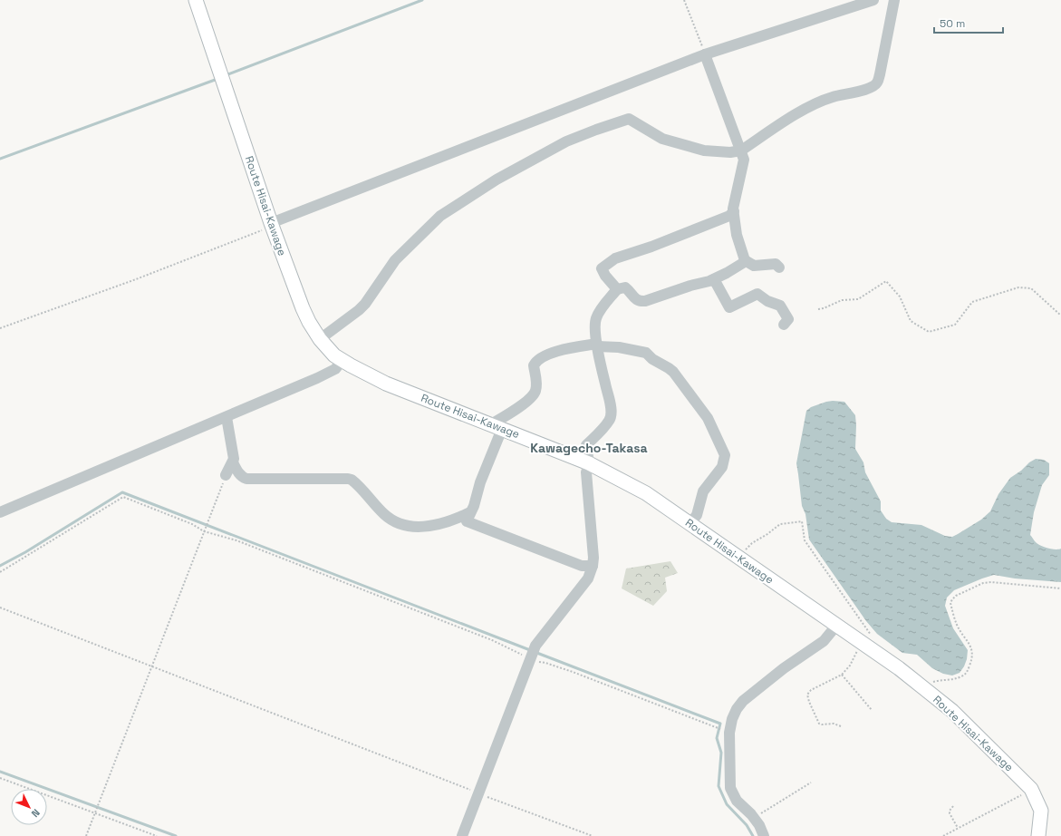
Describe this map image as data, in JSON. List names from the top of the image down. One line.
{"streets":{"main road":["Route Hisai-Kawage"]},"districts":["Kawagecho-Takasa"],"scale_bar":"50 m","north":"bottom right"}
